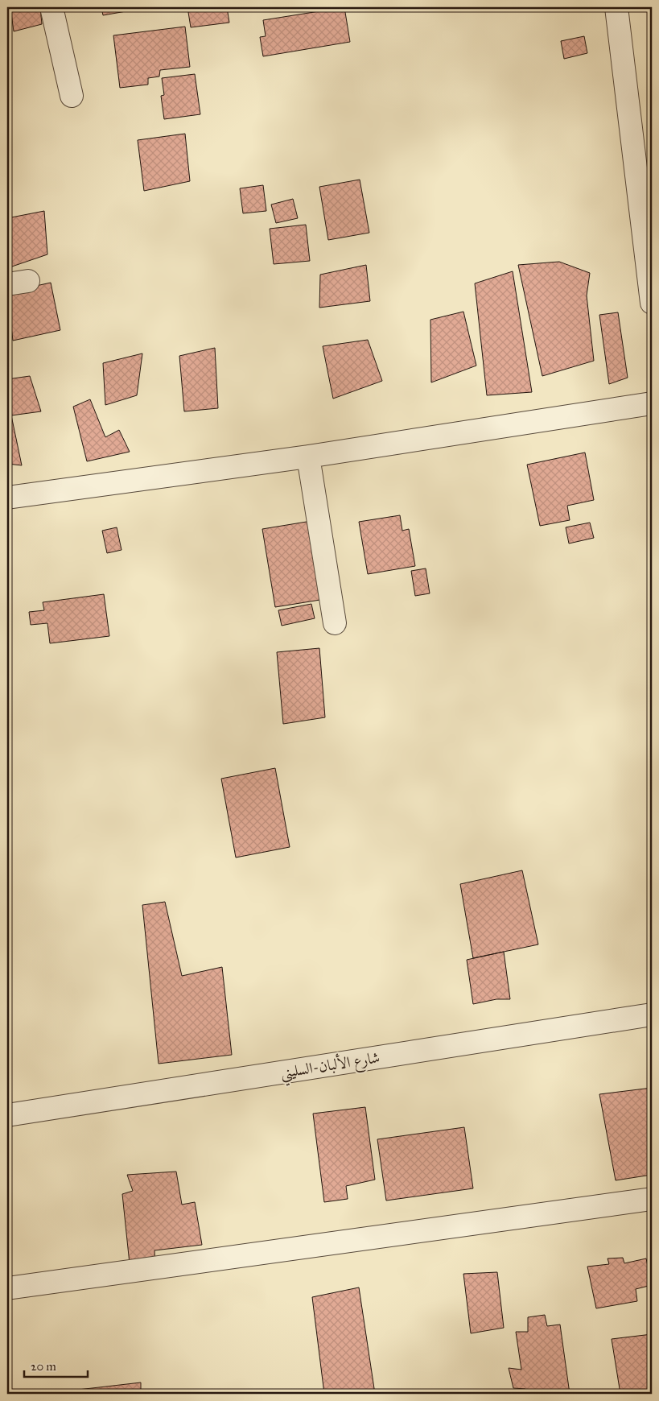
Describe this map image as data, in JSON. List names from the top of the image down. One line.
{"streets":{"street":["شارع الألبان-السليني"]},"scale_bar":"20 m"}
